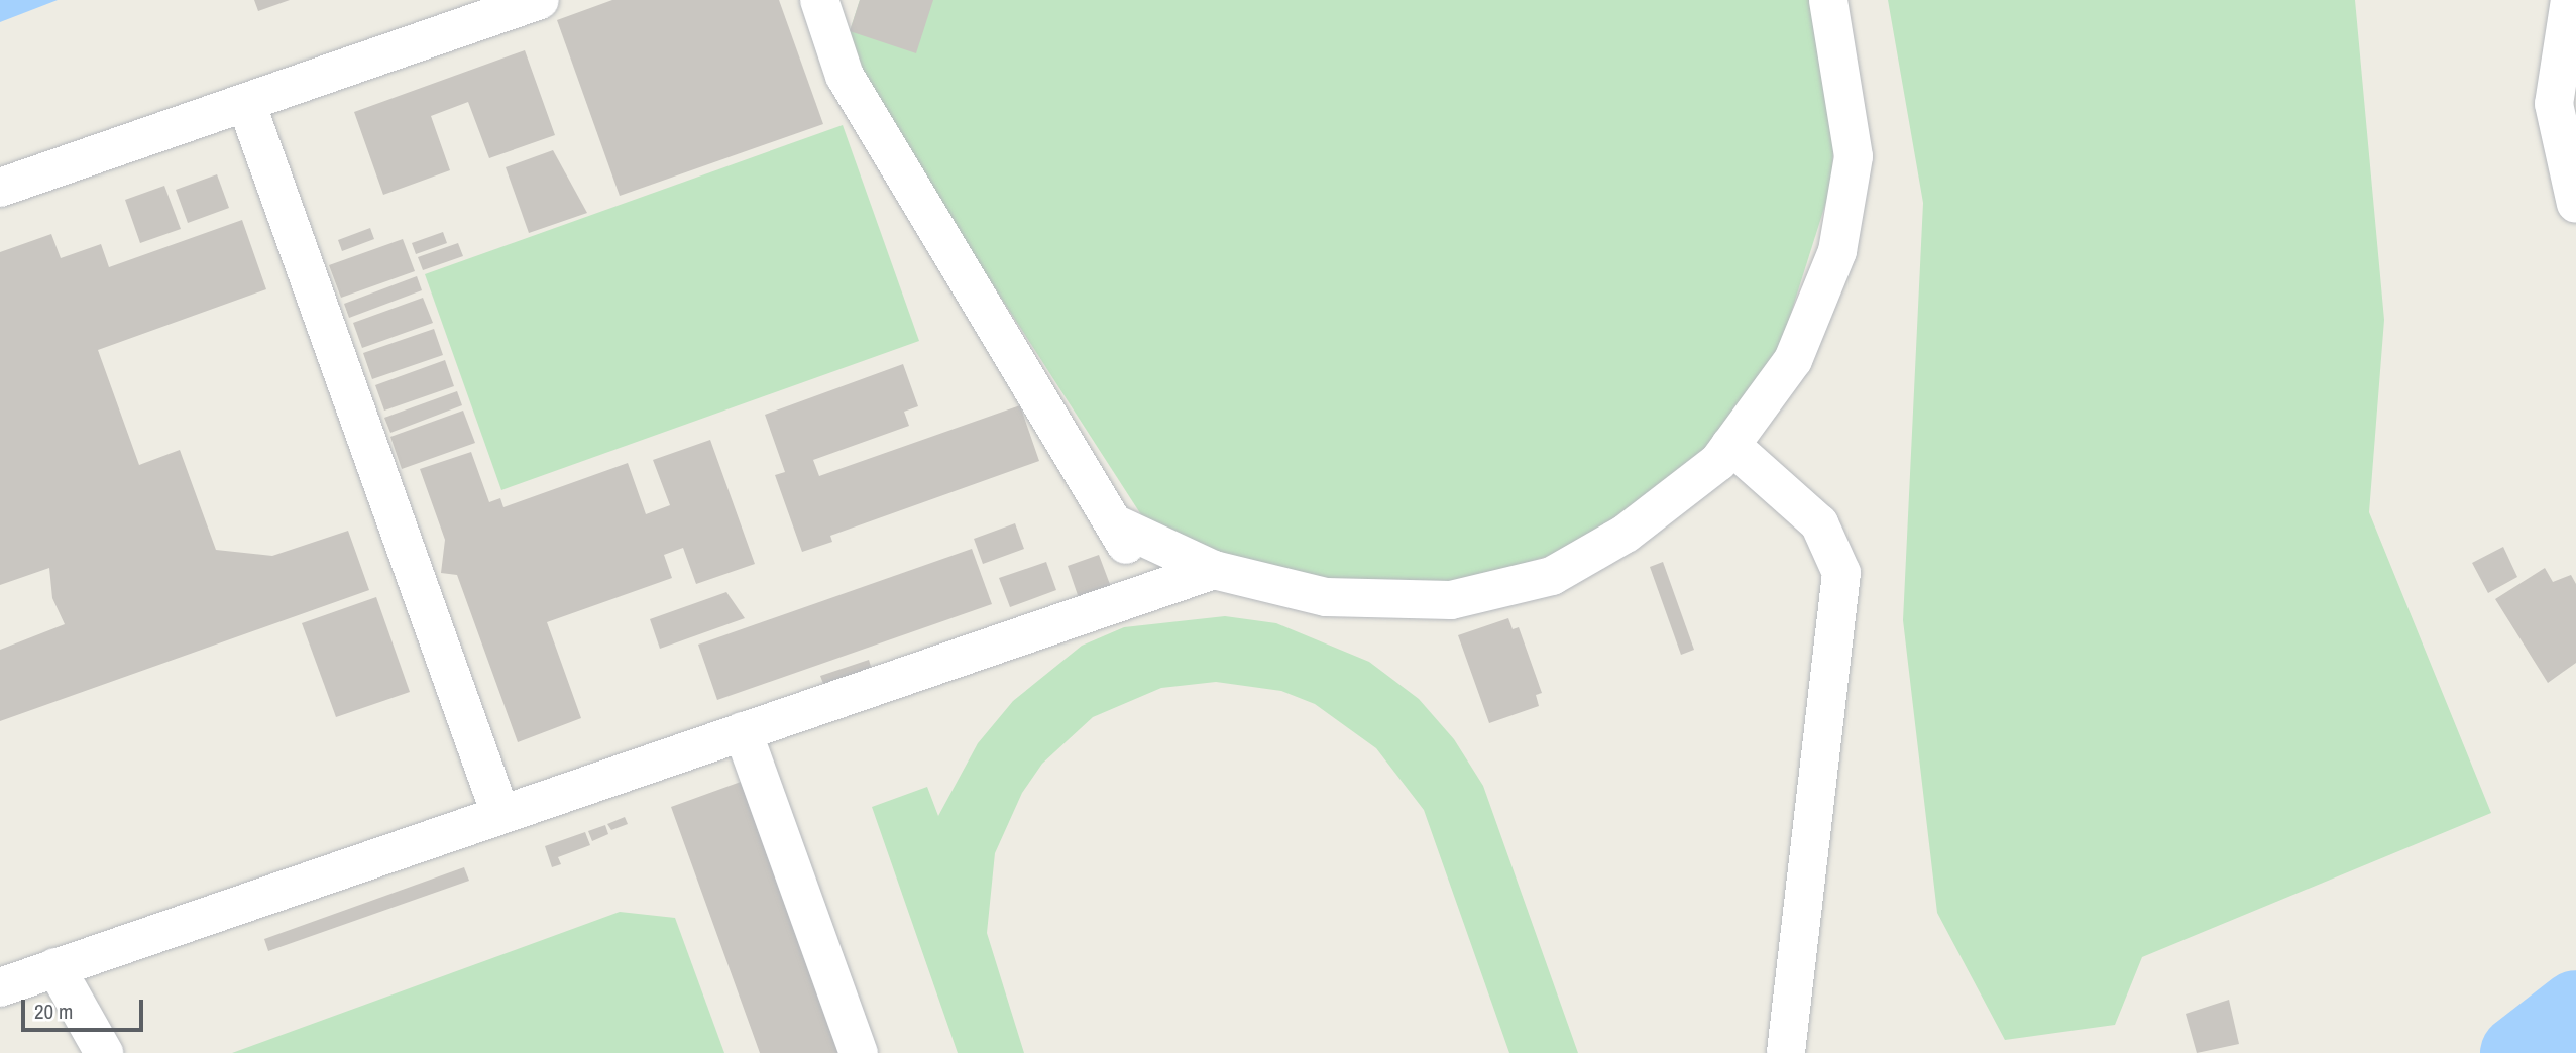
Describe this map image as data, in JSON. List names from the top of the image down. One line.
{"scale_bar":"20 m"}
